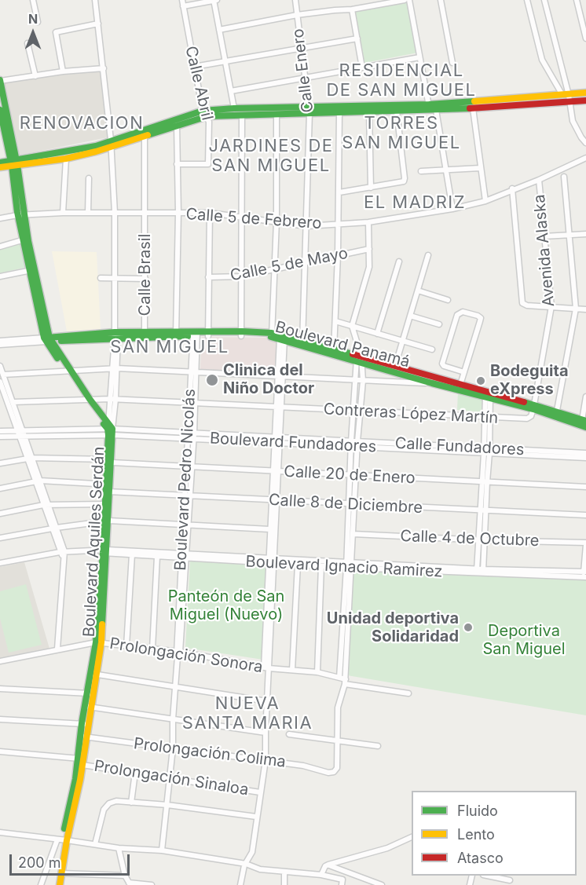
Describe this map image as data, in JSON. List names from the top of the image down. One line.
{"streets":{"street":["Calle Enero","Calle Abril","Calle 5 de Febrero","Avenida Alaska","Calle 5 de Mayo","Calle Brasil","Boulevard Panamá","Contreras López Martín","Boulevard Fundadores","Calle Fundadores","Calle 20 de Enero","Boulevard Pedro Nicolás","Calle 8 de Diciembre","Calle 4 de Octubre","Boulevard Aquiles Serdán","Boulevard Ignacio Ramirez","Prolongación Sonora","Prolongación Colima","Prolongación Sinaloa"]},"crossings":[["Calle Enero","Calle 5 de Febrero"],["Calle Enero","Calle 5 de Mayo"],["Calle Enero","Boulevard Panamá"],["Calle 5 de Febrero","Avenida Alaska"],["Calle 5 de Febrero","Calle Brasil"],["Avenida Alaska","Boulevard Panamá"],["Avenida Alaska","Contreras López Martín"],["Calle Brasil","Boulevard Panamá"],["Boulevard Panamá","Contreras López Martín"],["Boulevard Panamá","Boulevard Pedro Nicolás"],["Contreras López Martín","Boulevard Pedro Nicolás"],["Boulevard Fundadores","Calle Fundadores"],["Boulevard Fundadores","Boulevard Pedro Nicolás"],["Boulevard Fundadores","Boulevard Aquiles Serdán"],["Calle Fundadores","Boulevard Pedro Nicolás"],["Calle 20 de Enero","Boulevard Pedro Nicolás"],["Calle 20 de Enero","Boulevard Aquiles Serdán"],["Boulevard Pedro Nicolás","Calle 8 de Diciembre"],["Boulevard Pedro Nicolás","Boulevard Ignacio Ramirez"],["Boulevard Pedro Nicolás","Prolongación Sonora"],["Boulevard Pedro Nicolás","Prolongación Colima"],["Boulevard Pedro Nicolás","Prolongación Sinaloa"],["Calle 8 de Diciembre","Boulevard Aquiles Serdán"],["Boulevard Aquiles Serdán","Boulevard Ignacio Ramirez"],["Boulevard Aquiles Serdán","Prolongación Sonora"],["Boulevard Aquiles Serdán","Prolongación Colima"],["Boulevard Aquiles Serdán","Prolongación Sinaloa"]],"districts":["RESIDENCIAL DE SAN MIGUEL","RENOVACION","TORRES SAN MIGUEL","JARDINES DE SAN MIGUEL","EL MADRIZ","SAN MIGUEL","NUEVA SANTA MARIA"],"parks":["Panteón de San Miguel (Nuevo)","Deportiva San Miguel"],"places":["Clinica del Niño Doctor","Bodeguita eXpress","Unidad deportiva Solidaridad"],"legend":["Fluido","Lento","Atasco"],"scale_bar":"200 m","north":"top"}
